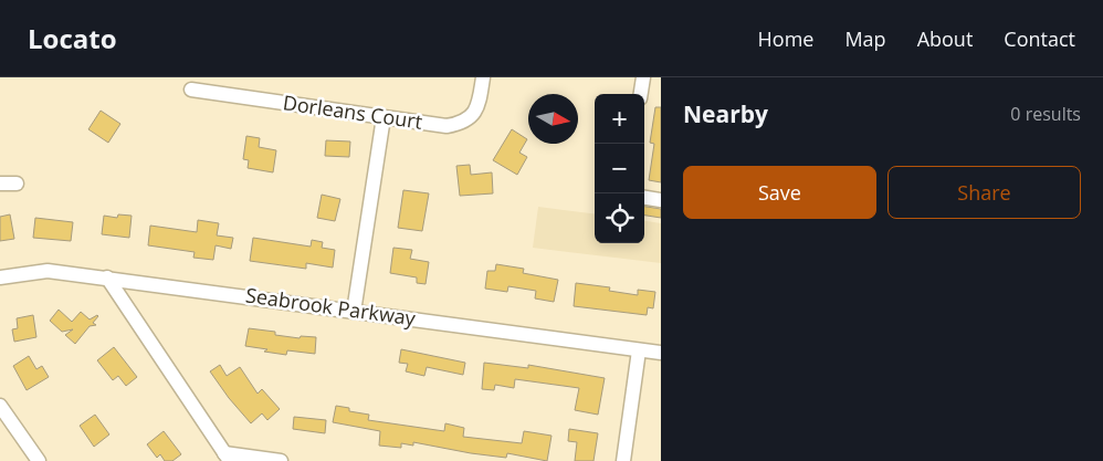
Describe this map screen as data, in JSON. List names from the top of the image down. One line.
{"streets":{"street":["Dorleans Court","Seabrook Parkway"]},"north":"right","page":{"header":"Locato","nav":["Home","Map","About","Contact"],"heading":["Nearby","0 results"],"map_buttons":["+","−"],"buttons":["Save","Share"]}}
